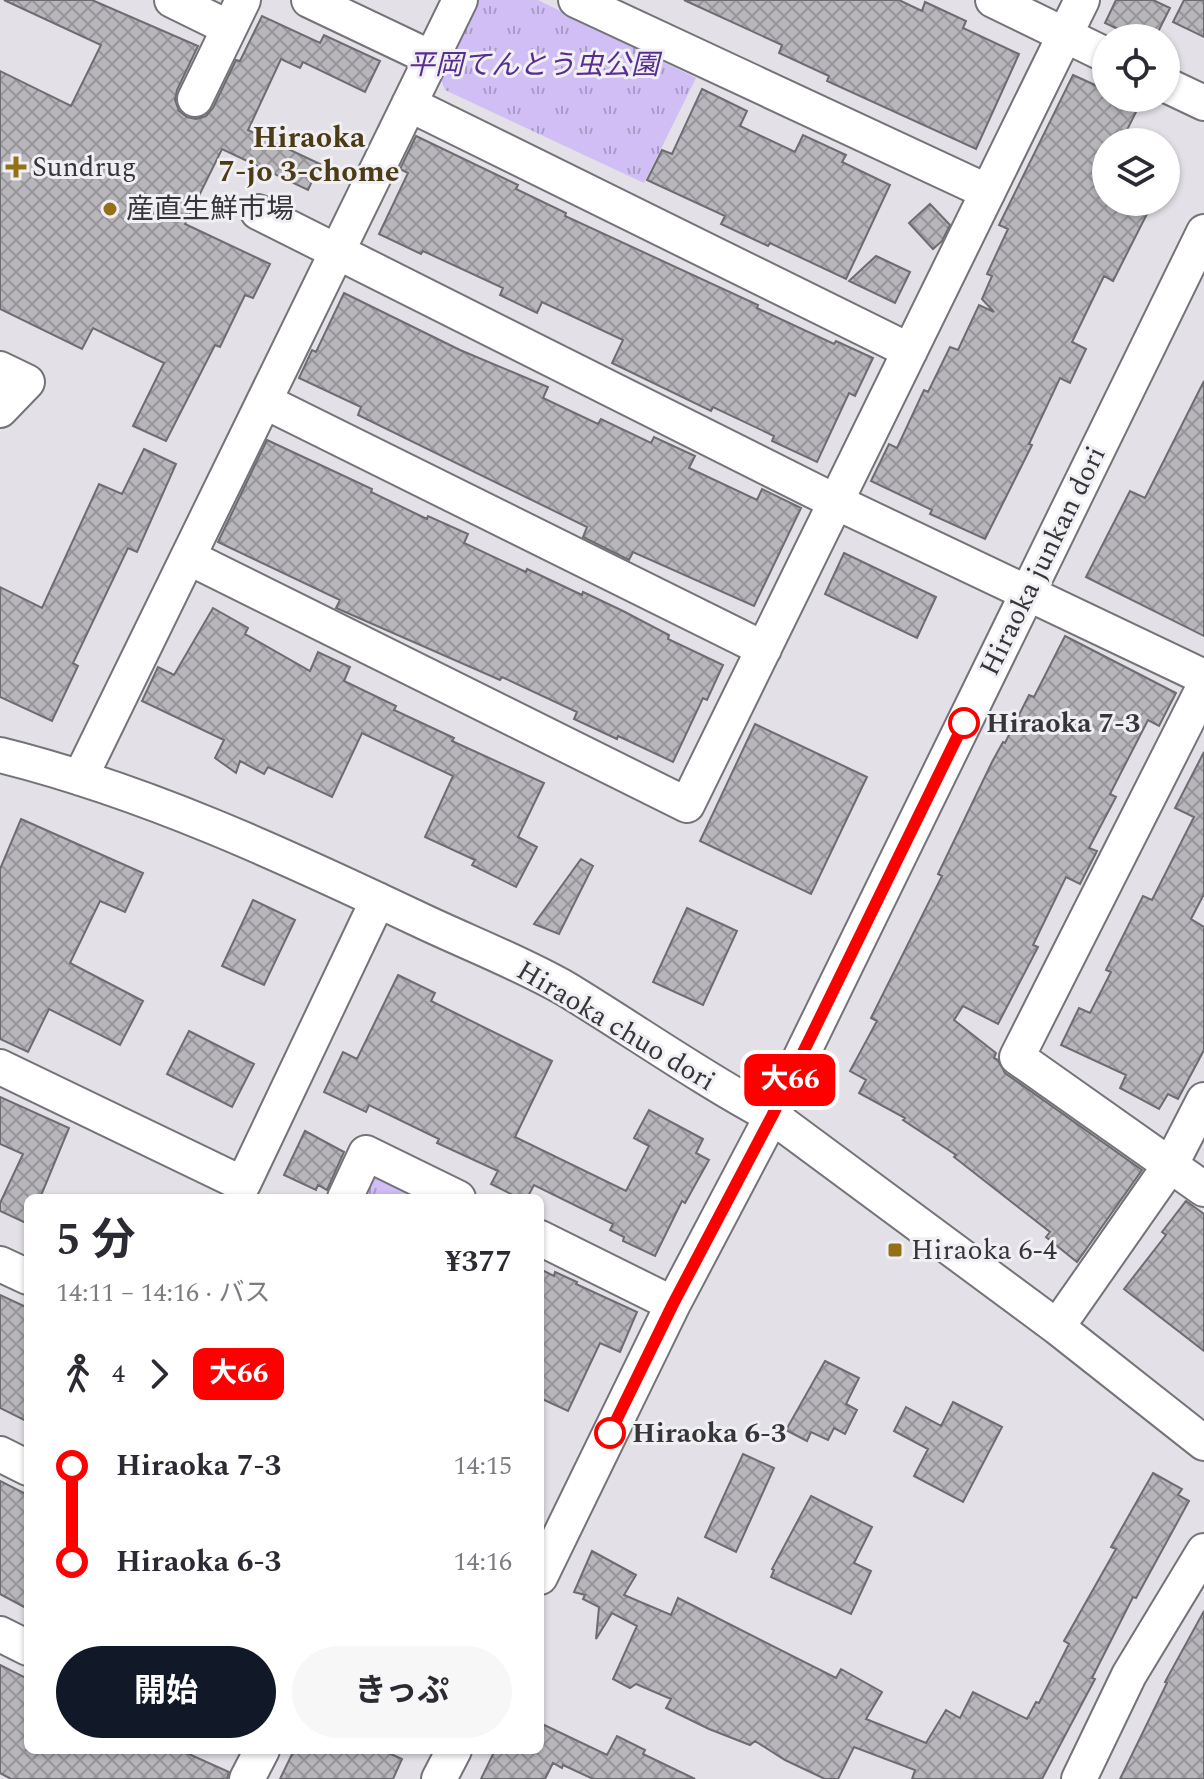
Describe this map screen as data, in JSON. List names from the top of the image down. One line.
{"streets":{"street":["Hiraoka junkan dori","Hiraoka chuo dori"]},"crossings":[["Hiraoka junkan dori","Hiraoka chuo dori"]],"districts":["Hiraoka 7-jo 3-chome"],"parks":["平岡てんとう虫公園"],"places":{"health":["Sundrug"],"other":["産直生鮮市場","Hiraoka 7-3","Hiraoka 6-3"],"transit":["Hiraoka 6-4"]},"lines":["bus line 大66"],"page":{"on_map":"大66","heading":["5 分","14:11 – 14:16 · バス","¥377"],"legs":["4","大66"],"list":[{"name":"Hiraoka 7-3","value":"14:15"},{"name":"Hiraoka 6-3","value":"14:16"}],"buttons":["開始","きっぷ"]}}
